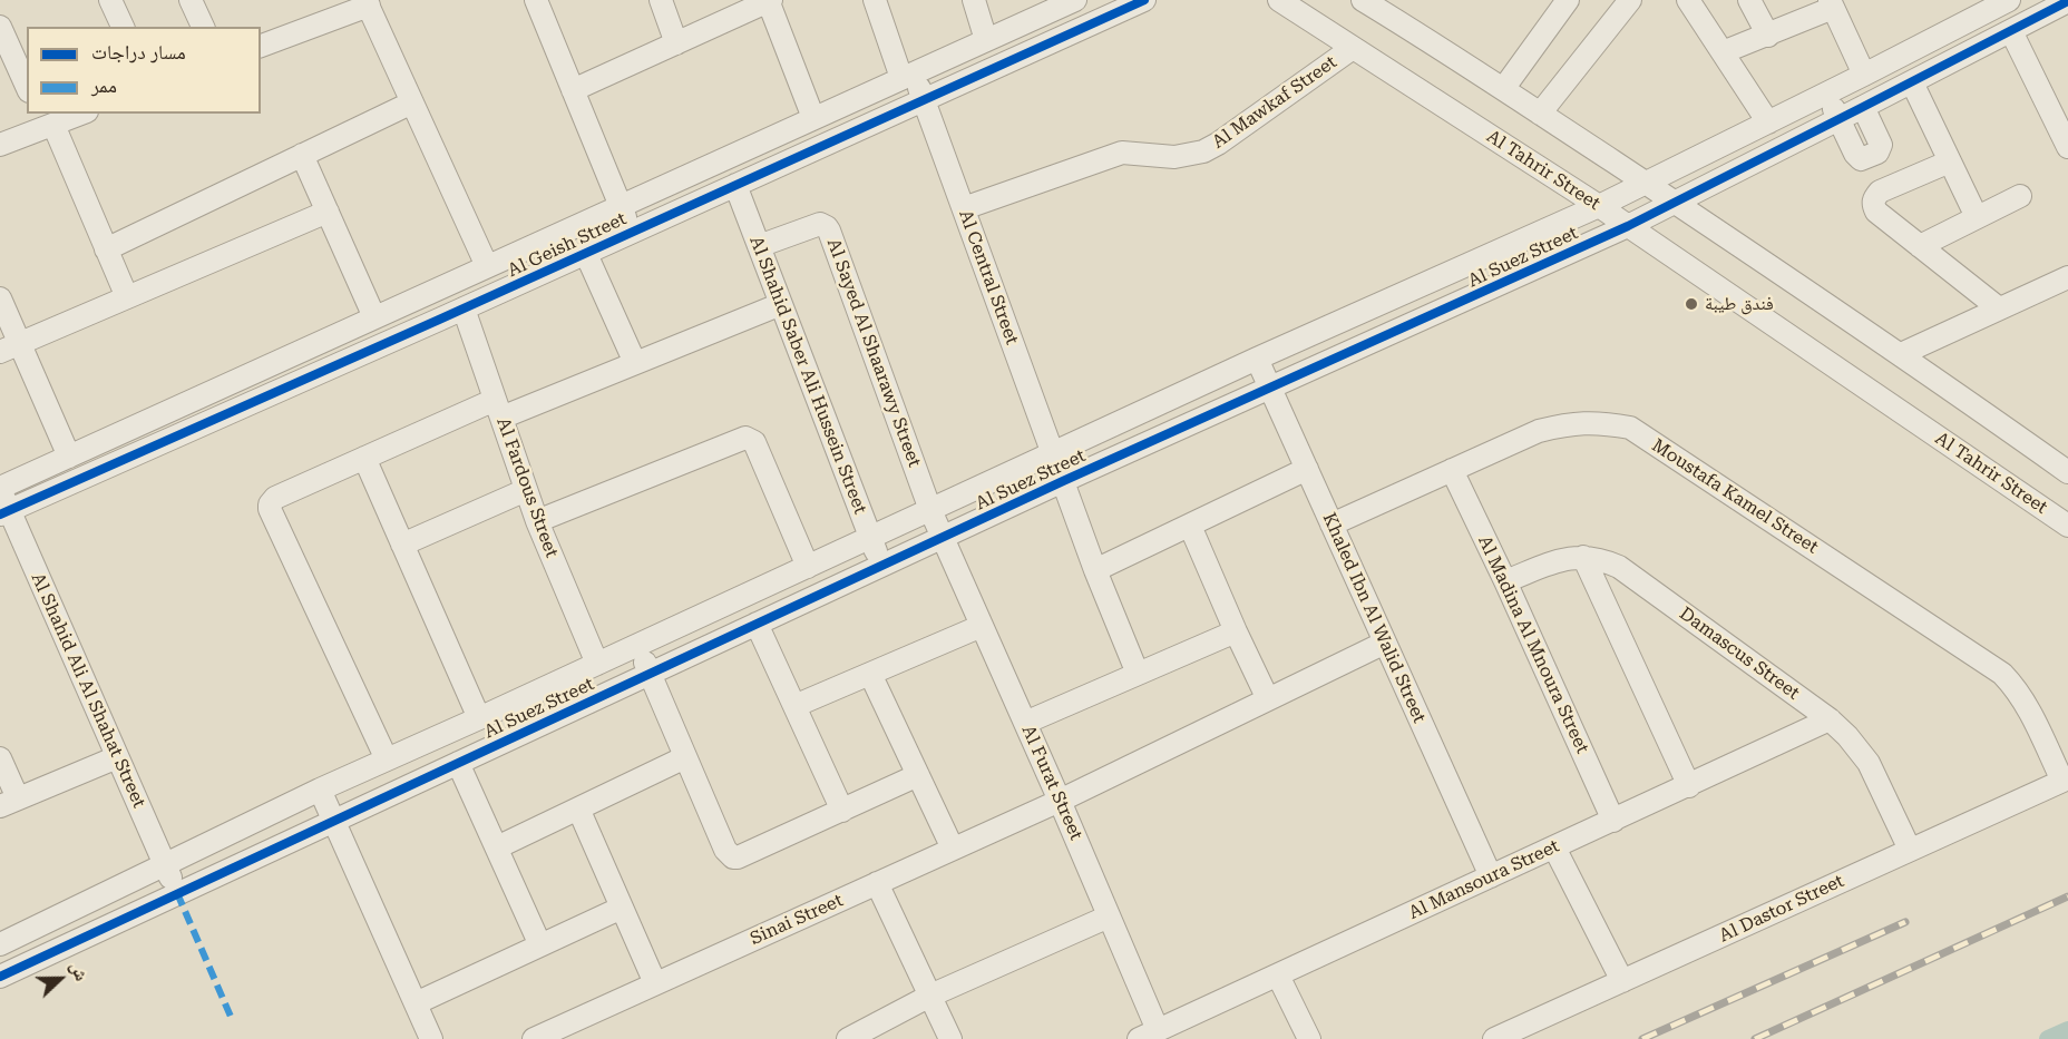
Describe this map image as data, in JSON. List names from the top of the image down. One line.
{"streets":{"street":["Al Mawkaf Street","Al Tahrir Street","Al Geish Street","Al Suez Street","Al Central Street","Al Sayed Al Shaarawy Street","Al Shahid Saber Ali Hussein Street","Al Fardous Street","Moustafa Kamel Street","Khaled Ibn Al Walid Street","Al Madina Al Mnoura Street","Damascus Street","Al Shahid Ali Al Shahat Street","Al Furat Street","Al Mansoura Street","Al Dastor Street","Sinai Street"]},"crossings":[["Al Mawkaf Street","Al Tahrir Street"],["Al Mawkaf Street","Al Central Street"],["Al Tahrir Street","Al Suez Street"],["Al Geish Street","Al Central Street"],["Al Geish Street","Al Shahid Saber Ali Hussein Street"],["Al Geish Street","Al Fardous Street"],["Al Geish Street","Al Shahid Ali Al Shahat Street"],["Al Suez Street","Al Central Street"],["Al Suez Street","Al Sayed Al Shaarawy Street"],["Al Suez Street","Al Shahid Saber Ali Hussein Street"],["Al Suez Street","Al Fardous Street"],["Al Suez Street","Khaled Ibn Al Walid Street"],["Al Suez Street","Al Shahid Ali Al Shahat Street"],["Al Suez Street","Al Furat Street"],["Al Sayed Al Shaarawy Street","Al Shahid Saber Ali Hussein Street"],["Al Sayed Al Shaarawy Street","Al Furat Street"],["Moustafa Kamel Street","Khaled Ibn Al Walid Street"],["Moustafa Kamel Street","Al Madina Al Mnoura Street"],["Moustafa Kamel Street","Al Dastor Street"],["Khaled Ibn Al Walid Street","Al Mansoura Street"],["Khaled Ibn Al Walid Street","Sinai Street"],["Al Madina Al Mnoura Street","Damascus Street"],["Al Madina Al Mnoura Street","Al Mansoura Street"],["Damascus Street","Al Mansoura Street"],["Damascus Street","Al Dastor Street"],["Al Furat Street","Al Mansoura Street"],["Al Furat Street","Sinai Street"]],"places":["فندق طيبة"],"legend":["مسار دراجات","ممر"],"north":"right"}
